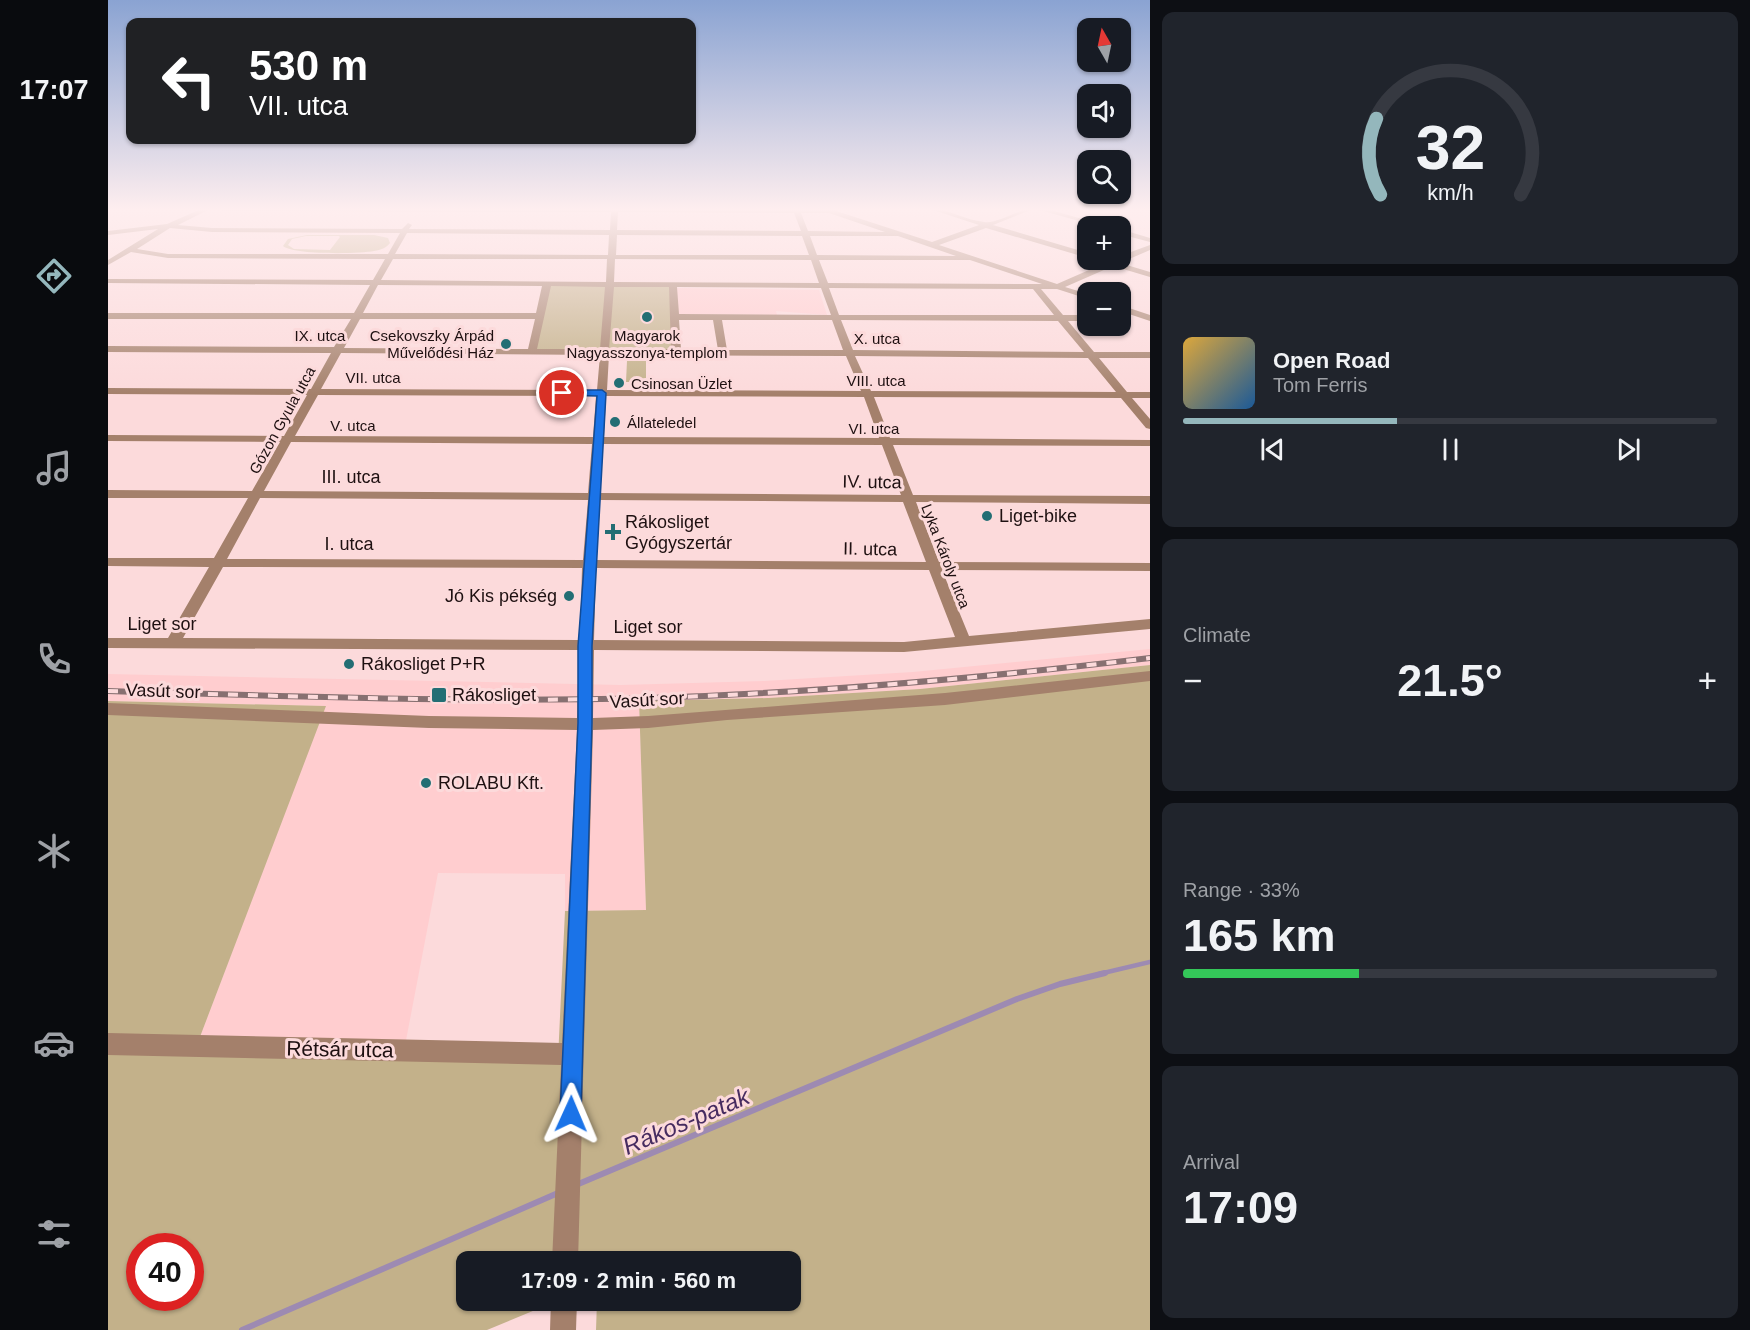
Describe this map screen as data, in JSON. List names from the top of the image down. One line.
{"streets":{"street":["IX. utca","X. utca","VII. utca","VIII. utca","Gózon Gyula utca","V. utca","VI. utca","III. utca","IV. utca","I. utca","II. utca","Lyka Károly utca","Liget sor","Vasút sor","Rétsár utca"]},"crossings":[["IX. utca","X. utca"],["IX. utca","Gózon Gyula utca"],["X. utca","Lyka Károly utca"],["VII. utca","VIII. utca"],["VII. utca","Gózon Gyula utca"],["VIII. utca","Lyka Károly utca"],["Gózon Gyula utca","V. utca"],["Gózon Gyula utca","III. utca"],["Gózon Gyula utca","I. utca"],["Gózon Gyula utca","Liget sor"],["V. utca","VI. utca"],["VI. utca","Lyka Károly utca"],["III. utca","IV. utca"],["IV. utca","Lyka Károly utca"],["I. utca","II. utca"],["II. utca","Lyka Károly utca"],["Lyka Károly utca","Liget sor"]],"water":["Rákos-patak"],"places":{"other":["Magyarok Nagyasszonya-templom","Csekovszky Árpád Művelődési Ház","Csinosan Üzlet","Állateledel","Liget-bike","Jó Kis pékség","Rákosliget P+R","ROLABU Kft."],"health":["Rákosliget Gyógyszertár"],"transit":["Rákosliget"]},"north":"top","page":{"tabs":"17:07","map_buttons":["+","−"],"turn":["530 m","VII. utca"],"song":["Open Road","Tom Ferris"],"tile":["Climate",["Range · 33%","165 km"],["Arrival","17:09"]],"heat":["−","21.5°","+"],"limit":"40","trip":"17:09 · 2 min · 560 m","gauge":["32","km/h"]}}
